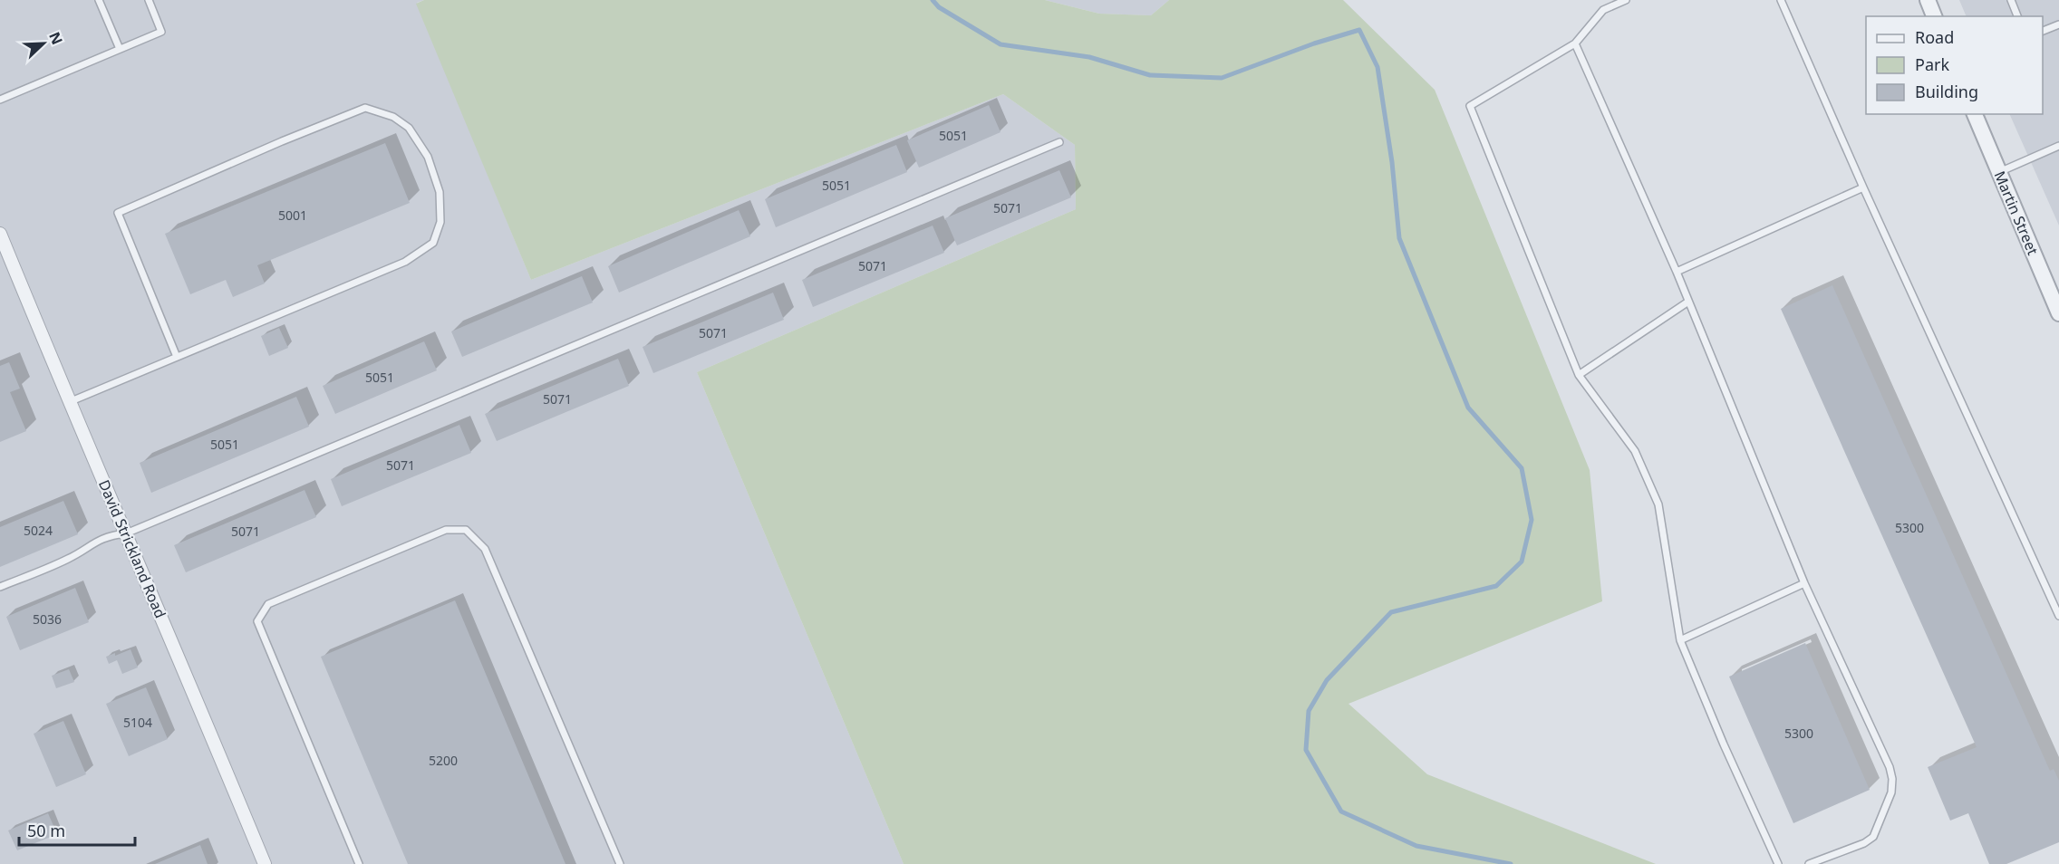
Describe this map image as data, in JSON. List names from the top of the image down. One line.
{"streets":{"street":["Martin Street","David Strickland Road"]},"house_numbers":["5051","5051","5071","5001","5071","5071","5051","5071","5051","5071","5300","5024","5071","5036","5104","5300","5200"],"legend":["Road","Park","Building"],"scale_bar":"50 m","north":"top right"}
